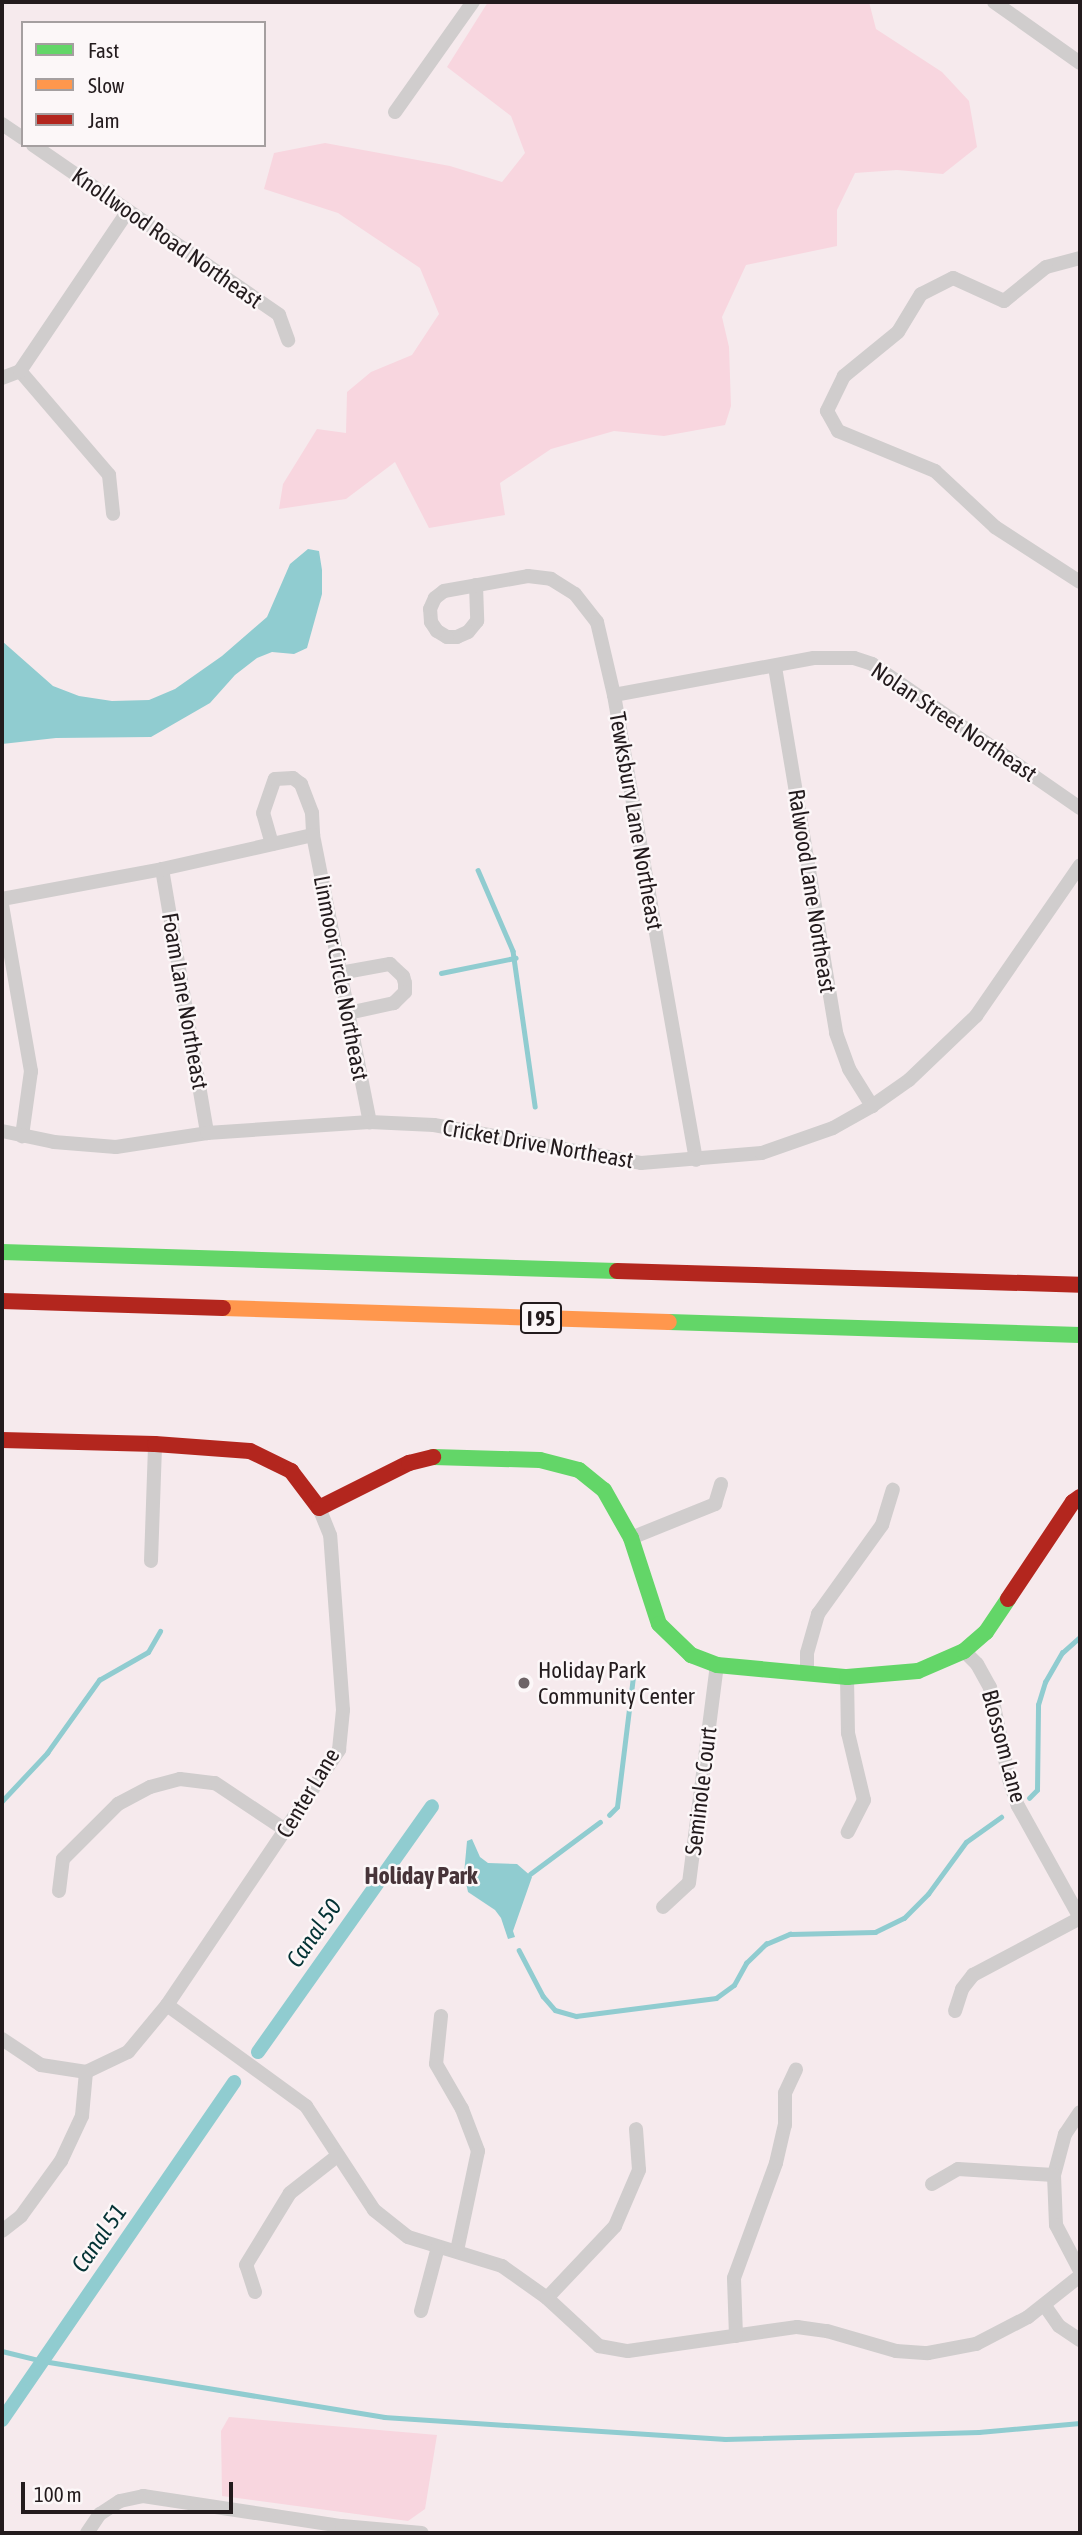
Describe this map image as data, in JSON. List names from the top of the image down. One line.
{"streets":{"main road":["I 95"],"street":["Knollwood Road Northeast","Nolan Street Northeast","Tewksbury Lane Northeast","Ralwood Lane Northeast","Linmoor Circle Northeast","Foam Lane Northeast","Cricket Drive Northeast","Blossom Lane","Seminole Court","Center Lane"]},"crossings":[["Nolan Street Northeast","Tewksbury Lane Northeast"],["Nolan Street Northeast","Ralwood Lane Northeast"],["Tewksbury Lane Northeast","Cricket Drive Northeast"],["Ralwood Lane Northeast","Cricket Drive Northeast"],["Linmoor Circle Northeast","Cricket Drive Northeast"],["Foam Lane Northeast","Cricket Drive Northeast"]],"districts":["Holiday Park"],"water":["Canal 50","Canal 51"],"places":["Holiday Park Community Center"],"legend":["Fast","Slow","Jam"],"scale_bar":"100 m"}
